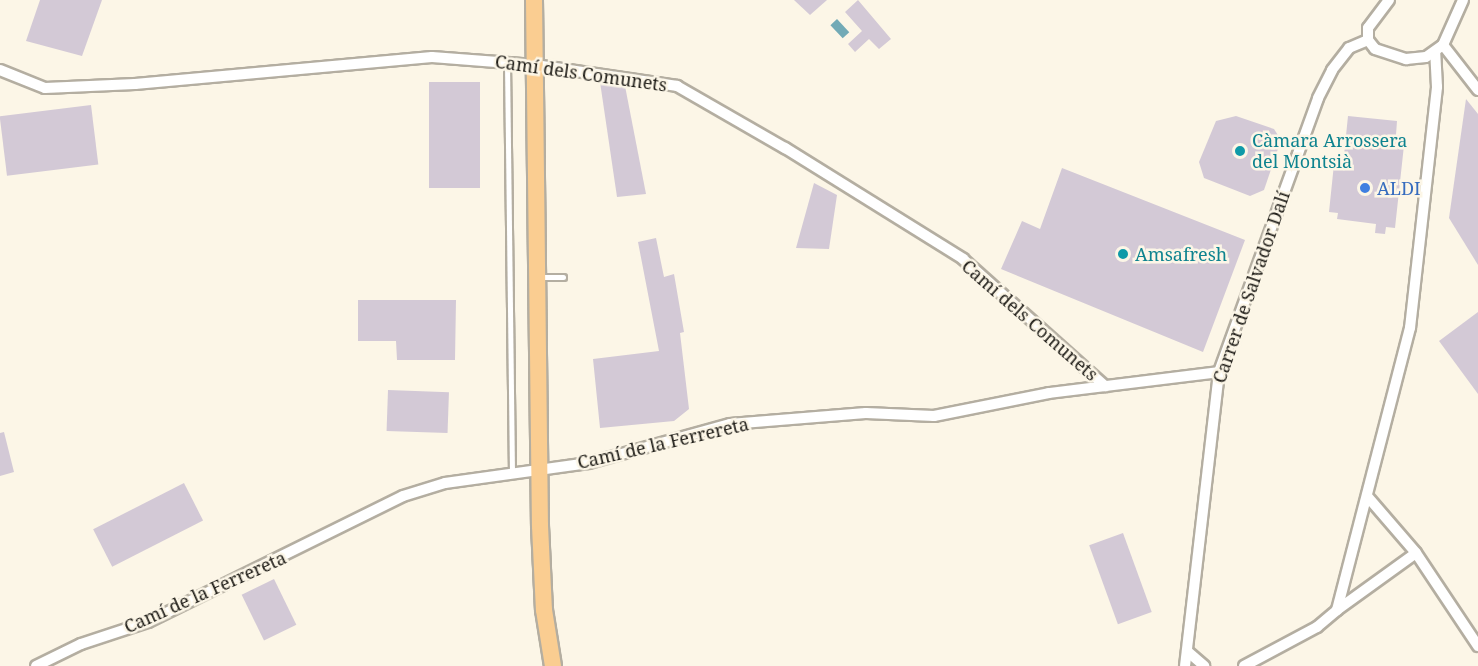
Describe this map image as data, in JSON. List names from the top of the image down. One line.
{"streets":{"street":["Camí dels Comunets","Carrer de Salvador Dalí","Camí de la Ferrereta"]},"crossings":[["Camí dels Comunets","Camí de la Ferrereta"],["Carrer de Salvador Dalí","Camí de la Ferrereta"]],"places":["Càmara Arrossera del Montsià","ALDI","Amsafresh"]}
